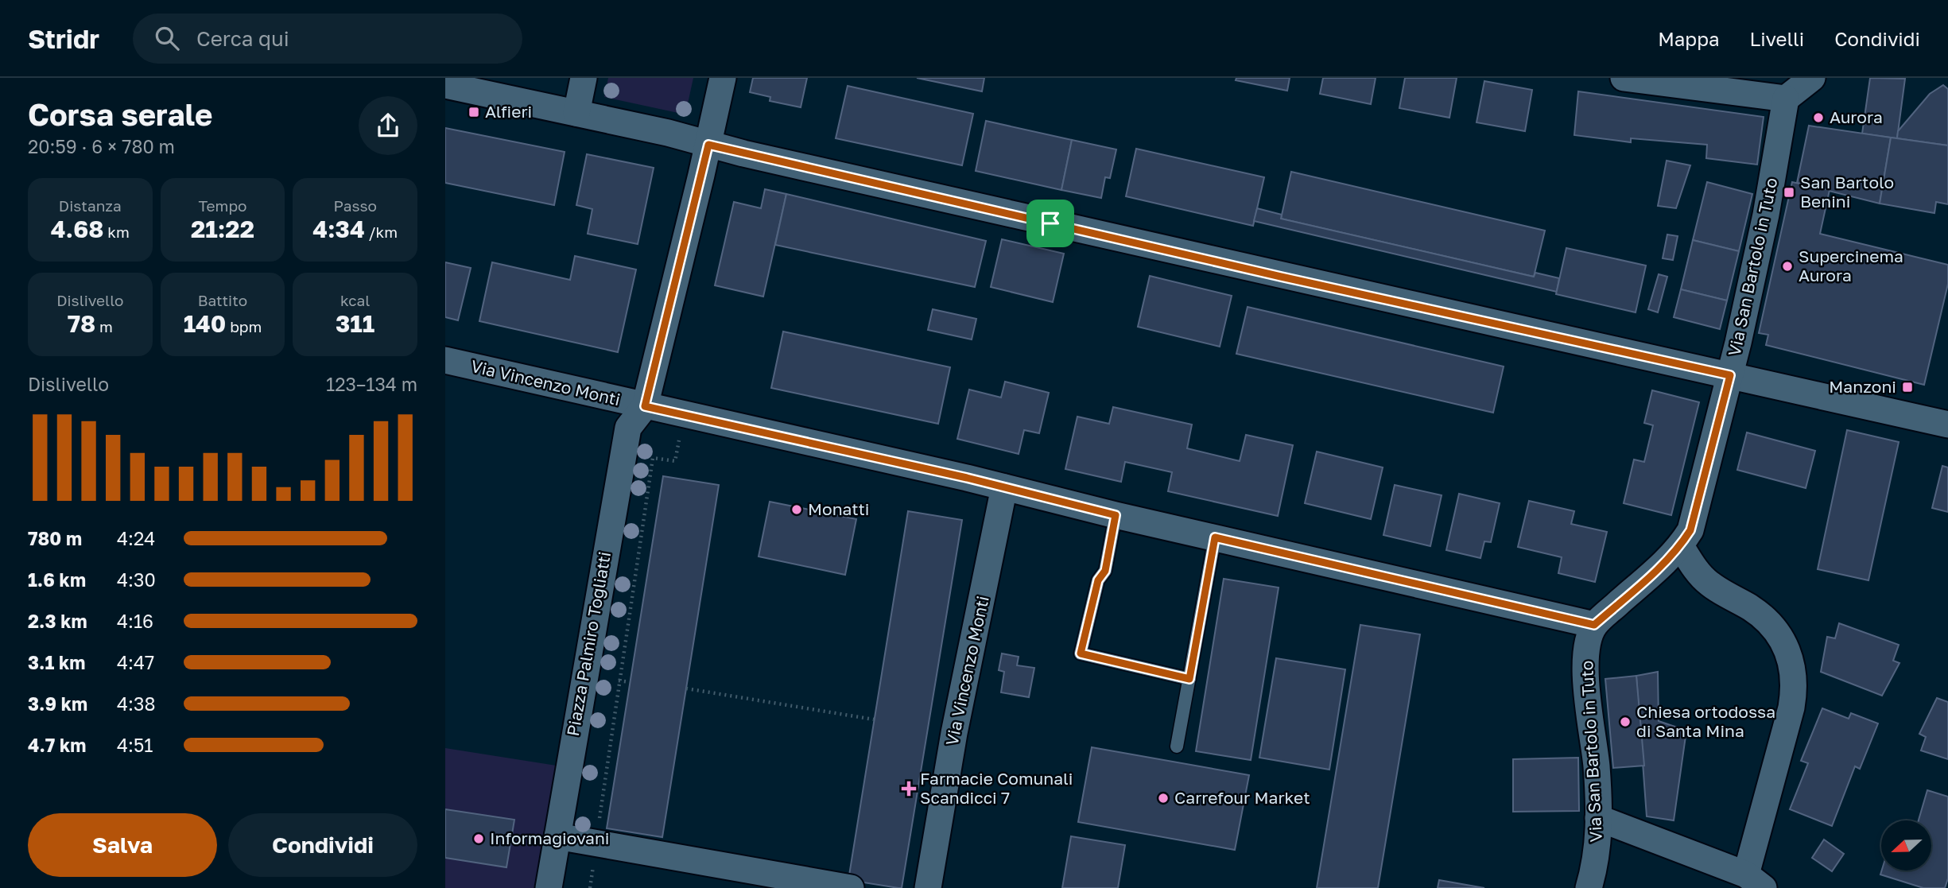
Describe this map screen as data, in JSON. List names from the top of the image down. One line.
{"streets":{"street":["Via San Bartolo in Tuto","Via Vincenzo Monti","Piazza Palmiro Togliatti"]},"crossings":[["Via San Bartolo in Tuto","Via Vincenzo Monti"],["Via Vincenzo Monti","Piazza Palmiro Togliatti"]],"places":{"transit":["Alfieri","San Bartolo Benini","Manzoni"],"other":["Aurora","Supercinema Aurora","Monatti","Chiesa ortodossa di Santa Mina","Carrefour Market","Informagiovani"],"health":["Farmacie Comunali Scandicci 7"]},"north":"left","page":{"header":"Stridr","search":"Cerca qui","nav":["Mappa","Livelli","Condividi"],"heading":["Corsa serale","20:59 · 6 × 780 m"],"stats":[["Distanza","4.68 km"],["Tempo","21:22"],["Passo","4:34 /km"],["Dislivello","78 m"],["Battito","140 bpm"],["kcal","311"]],"chart":["Dislivello","123–134 m"],"list":[{"name":"780 m","note":"4:24"},{"name":"1.6 km","note":"4:30"},{"name":"2.3 km","note":"4:16"},{"name":"3.1 km","note":"4:47"},{"name":"3.9 km","note":"4:38"},{"name":"4.7 km","note":"4:51"}],"buttons":["Salva","Condividi"]}}
